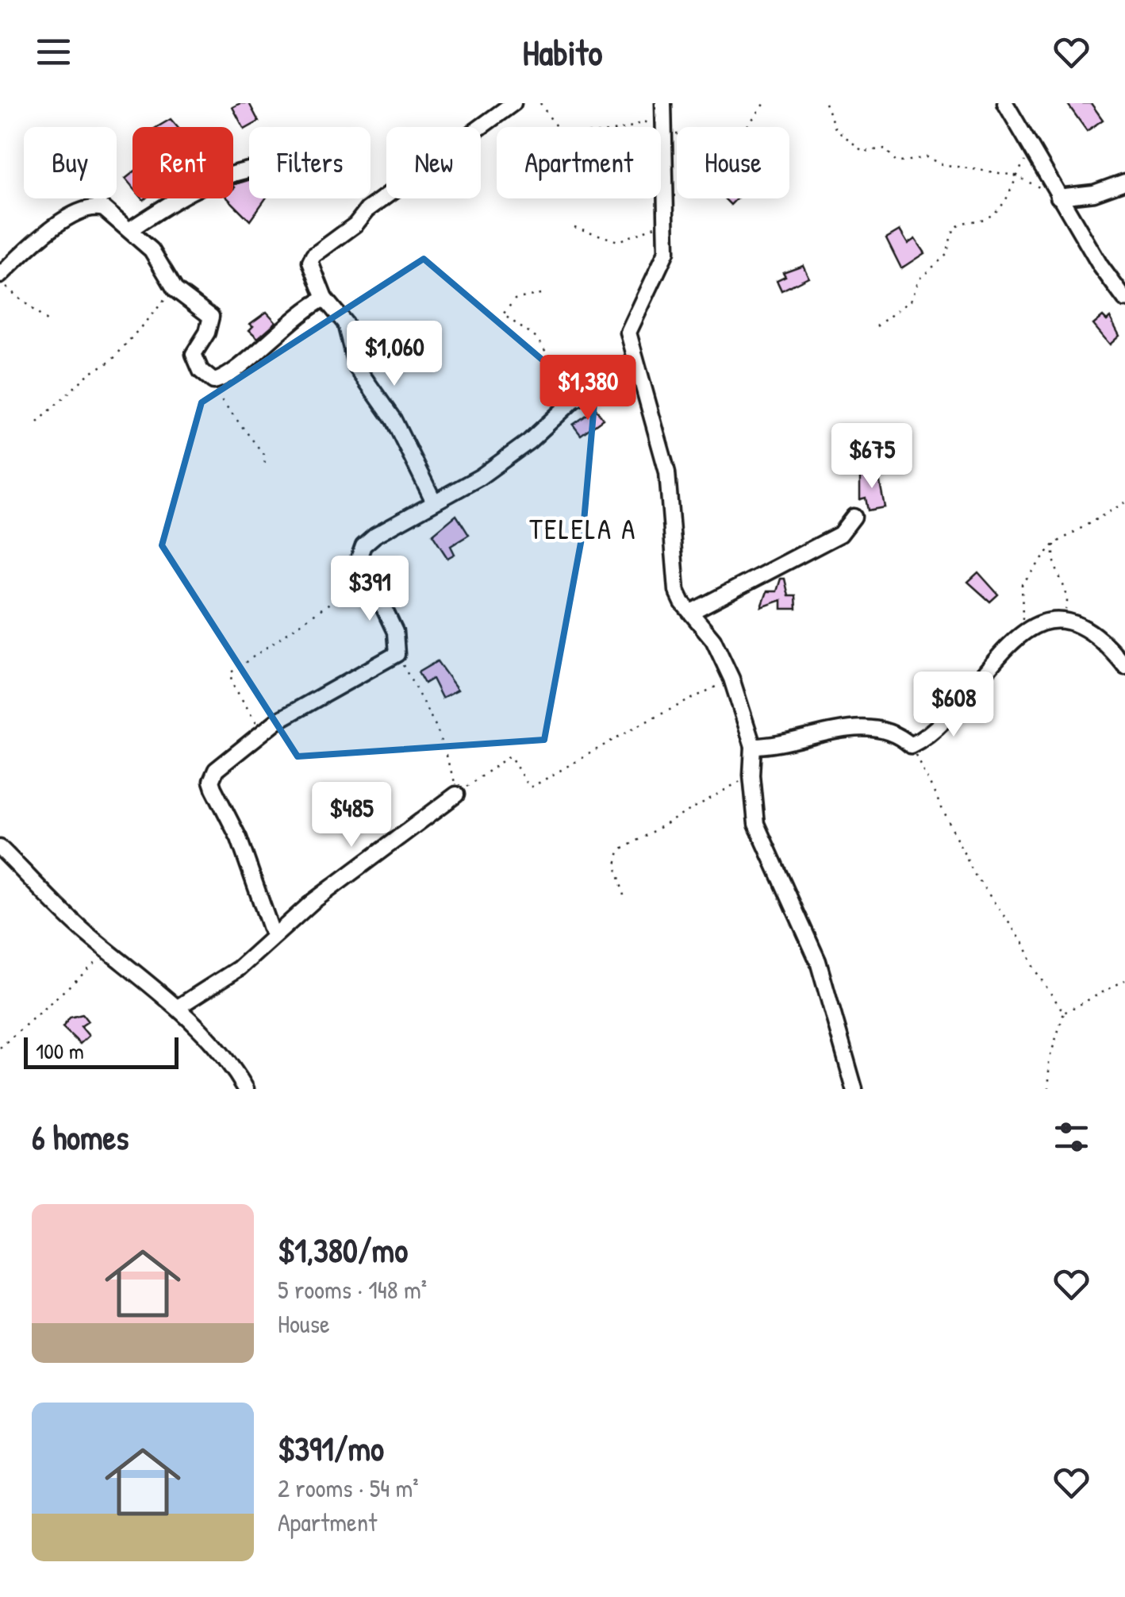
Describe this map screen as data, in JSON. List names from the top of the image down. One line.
{"districts":["TELELA A"],"scale_bar":"100 m","page":{"header":"Habito","chip":["Buy","Rent","Filters","New","Apartment","House"],"price":["$1,060","$1,380","$675","$391","$608","$485"],"scale":"100 m","heading":"6 homes","list":[{"name":"$1,380/mo","note":"5 rooms · 148 m² · House"},{"name":"$391/mo","note":"2 rooms · 54 m² · Apartment"}]}}
